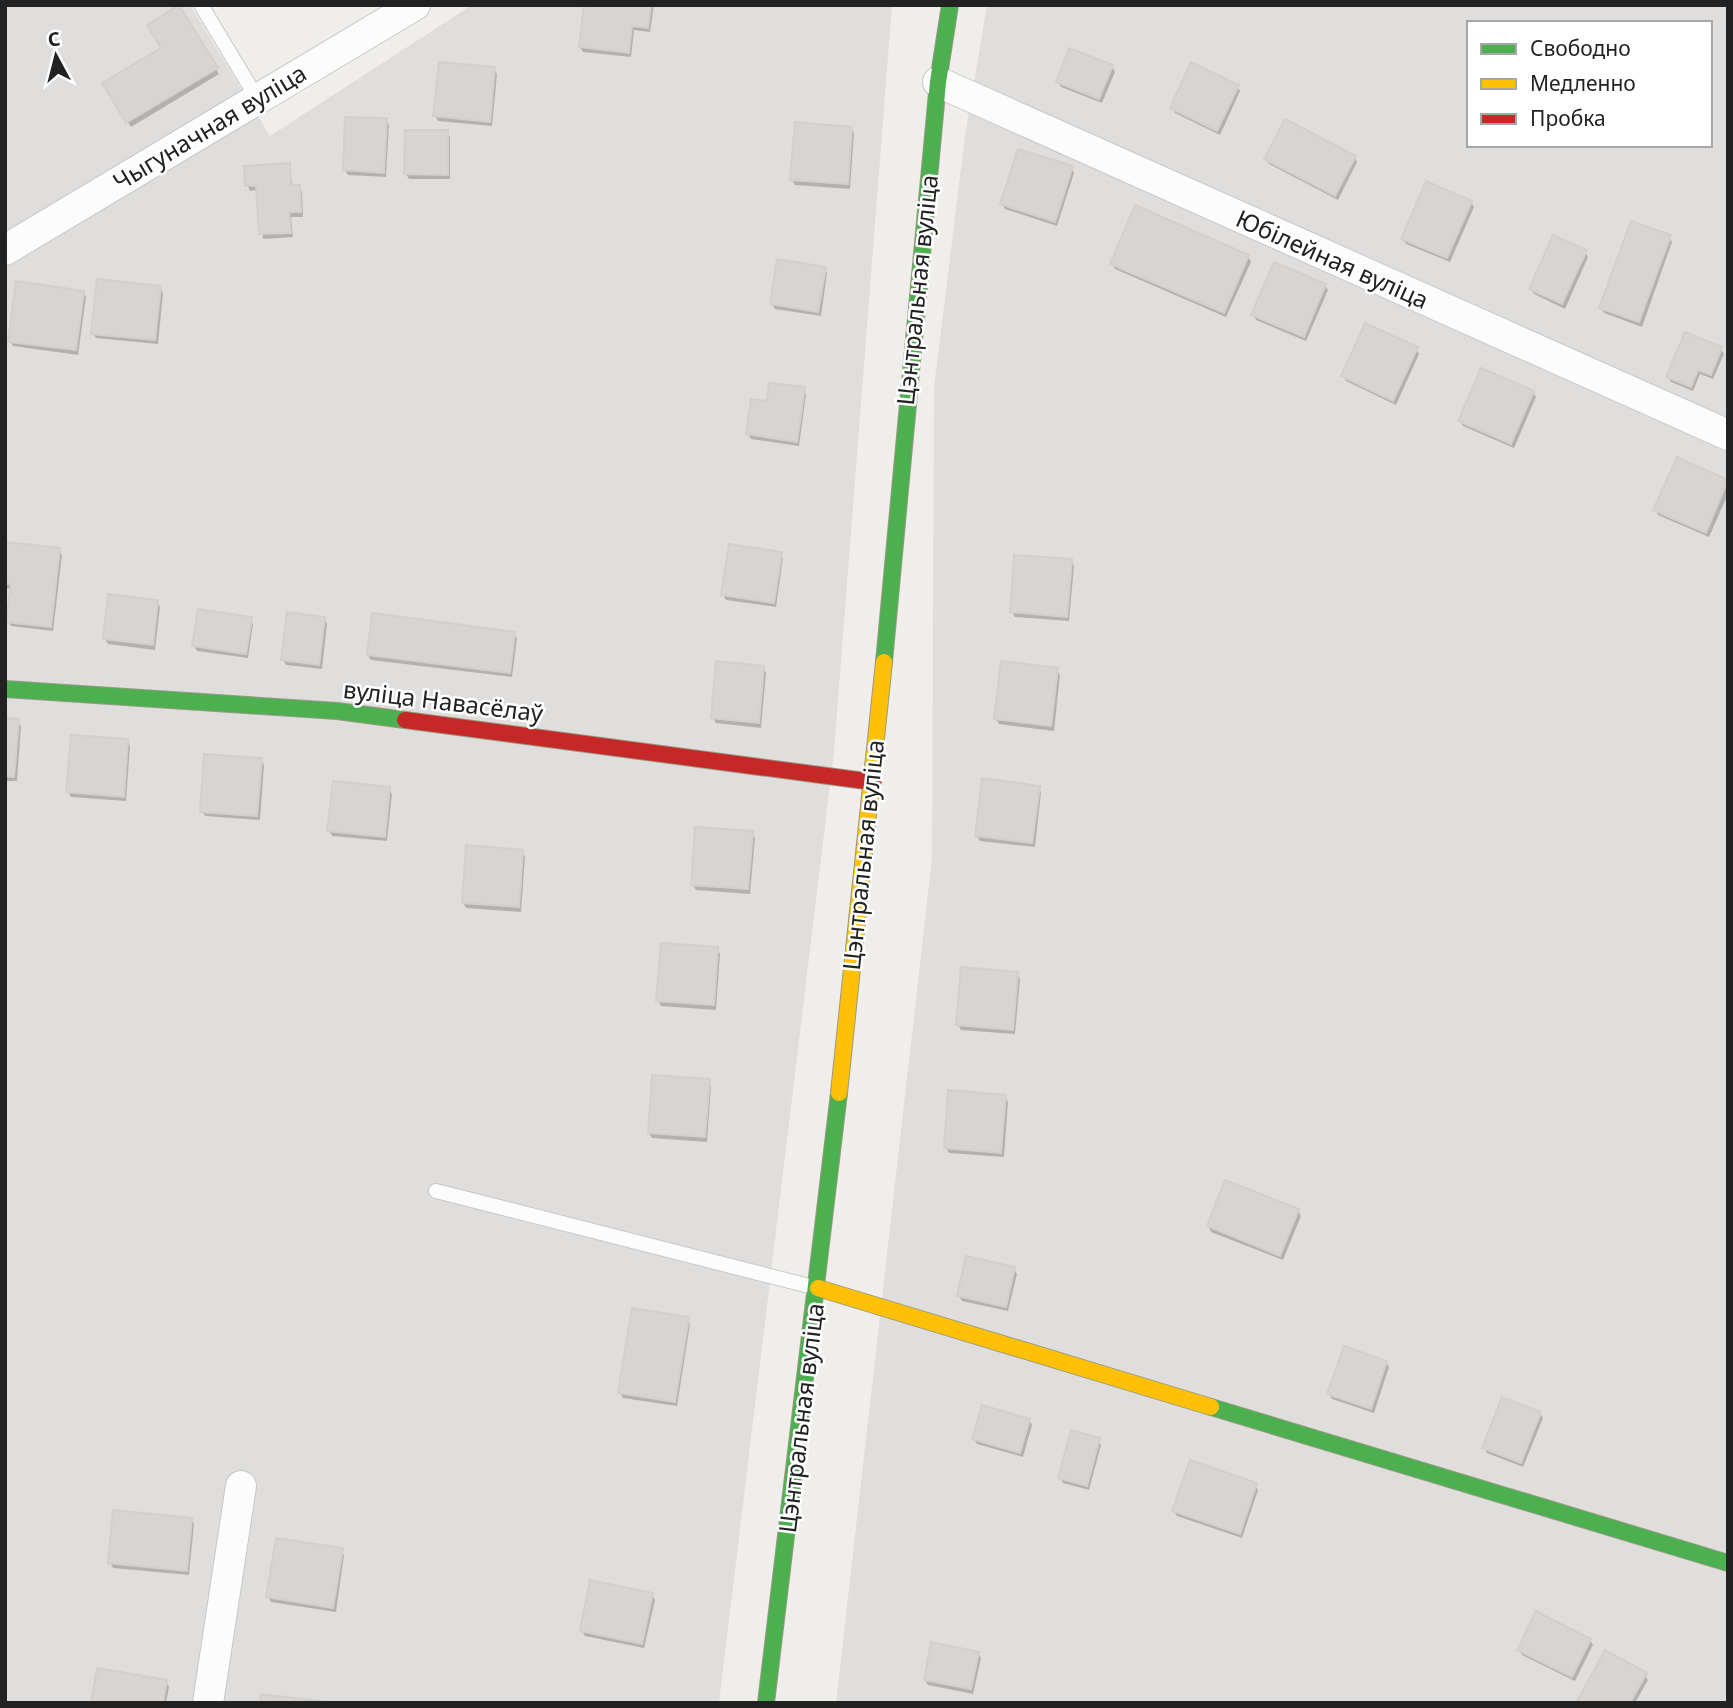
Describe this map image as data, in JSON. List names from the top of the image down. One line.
{"streets":{"street":["Чыгуначная вуліца","Юбілейная вуліца","Цэнтральная вуліца","вуліца Навасёлаў"]},"crossings":[["Юбілейная вуліца","Цэнтральная вуліца"],["Цэнтральная вуліца","вуліца Навасёлаў"]],"legend":["Свободно","Медленно","Пробка"],"north":"top"}
